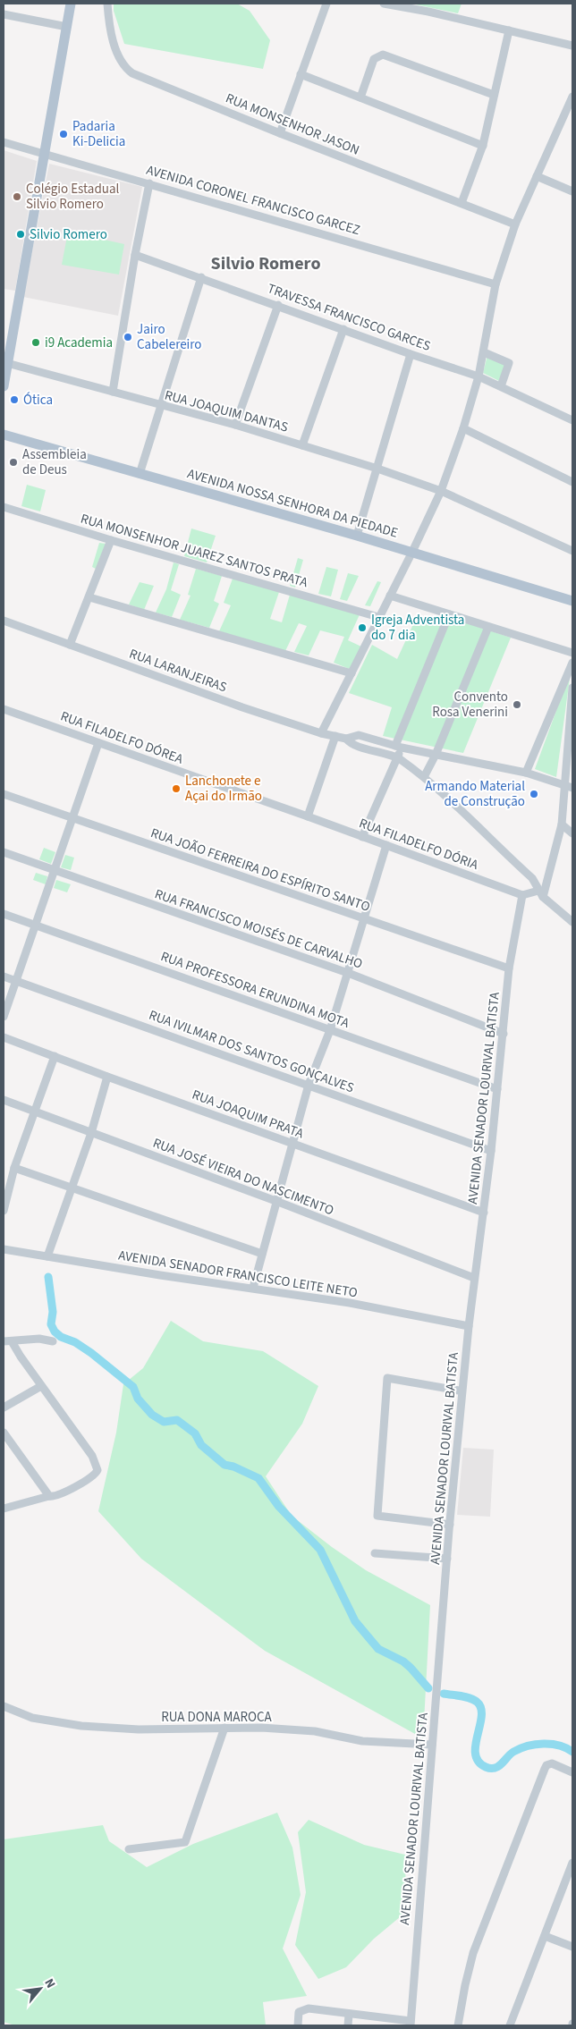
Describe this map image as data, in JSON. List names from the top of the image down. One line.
{"streets":{"main road":["AVENIDA NOSSA SENHORA DA PIEDADE"],"street":["RUA MONSENHOR JASON","AVENIDA CORONEL FRANCISCO GARCEZ","TRAVESSA FRANCISCO GARCES","RUA JOAQUIM DANTAS","RUA MONSENHOR JUAREZ SANTOS PRATA","RUA LARANJEIRAS","RUA FILADELFO DÓREA","RUA FILADELFO DÓRIA","RUA JOÃO FERREIRA DO ESPÍRITO SANTO","RUA FRANCISCO MOISÉS DE CARVALHO","RUA PROFESSORA ERUNDINA MOTA","RUA IVILMAR DOS SANTOS GONÇALVES","AVENIDA SENADOR LOURIVAL BATISTA","RUA JOAQUIM PRATA","RUA JOSÉ VIEIRA DO NASCIMENTO","AVENIDA SENADOR FRANCISCO LEITE NETO","RUA DONA MAROCA"]},"crossings":[["RUA FILADELFO DÓREA","RUA FILADELFO DÓRIA"],["RUA FILADELFO DÓRIA","AVENIDA SENADOR LOURIVAL BATISTA"],["RUA JOÃO FERREIRA DO ESPÍRITO SANTO","AVENIDA SENADOR LOURIVAL BATISTA"],["RUA FRANCISCO MOISÉS DE CARVALHO","AVENIDA SENADOR LOURIVAL BATISTA"],["RUA PROFESSORA ERUNDINA MOTA","AVENIDA SENADOR LOURIVAL BATISTA"],["RUA IVILMAR DOS SANTOS GONÇALVES","AVENIDA SENADOR LOURIVAL BATISTA"],["AVENIDA SENADOR LOURIVAL BATISTA","RUA JOAQUIM PRATA"],["AVENIDA SENADOR LOURIVAL BATISTA","RUA JOSÉ VIEIRA DO NASCIMENTO"],["AVENIDA SENADOR LOURIVAL BATISTA","AVENIDA SENADOR FRANCISCO LEITE NETO"],["AVENIDA SENADOR LOURIVAL BATISTA","RUA DONA MAROCA"]],"districts":["Silvio Romero"],"places":["Padaria Ki-Delicia","Colégio Estadual Silvio Romero","Silvio Romero","Jairo Cabelereiro","i9 Academia","Ótica","Assembleia de Deus","Igreja Adventista do 7 dia","Convento Rosa Venerini","Lanchonete e Açai do Irmão","Armando Material de Construção"],"north":"top right"}
